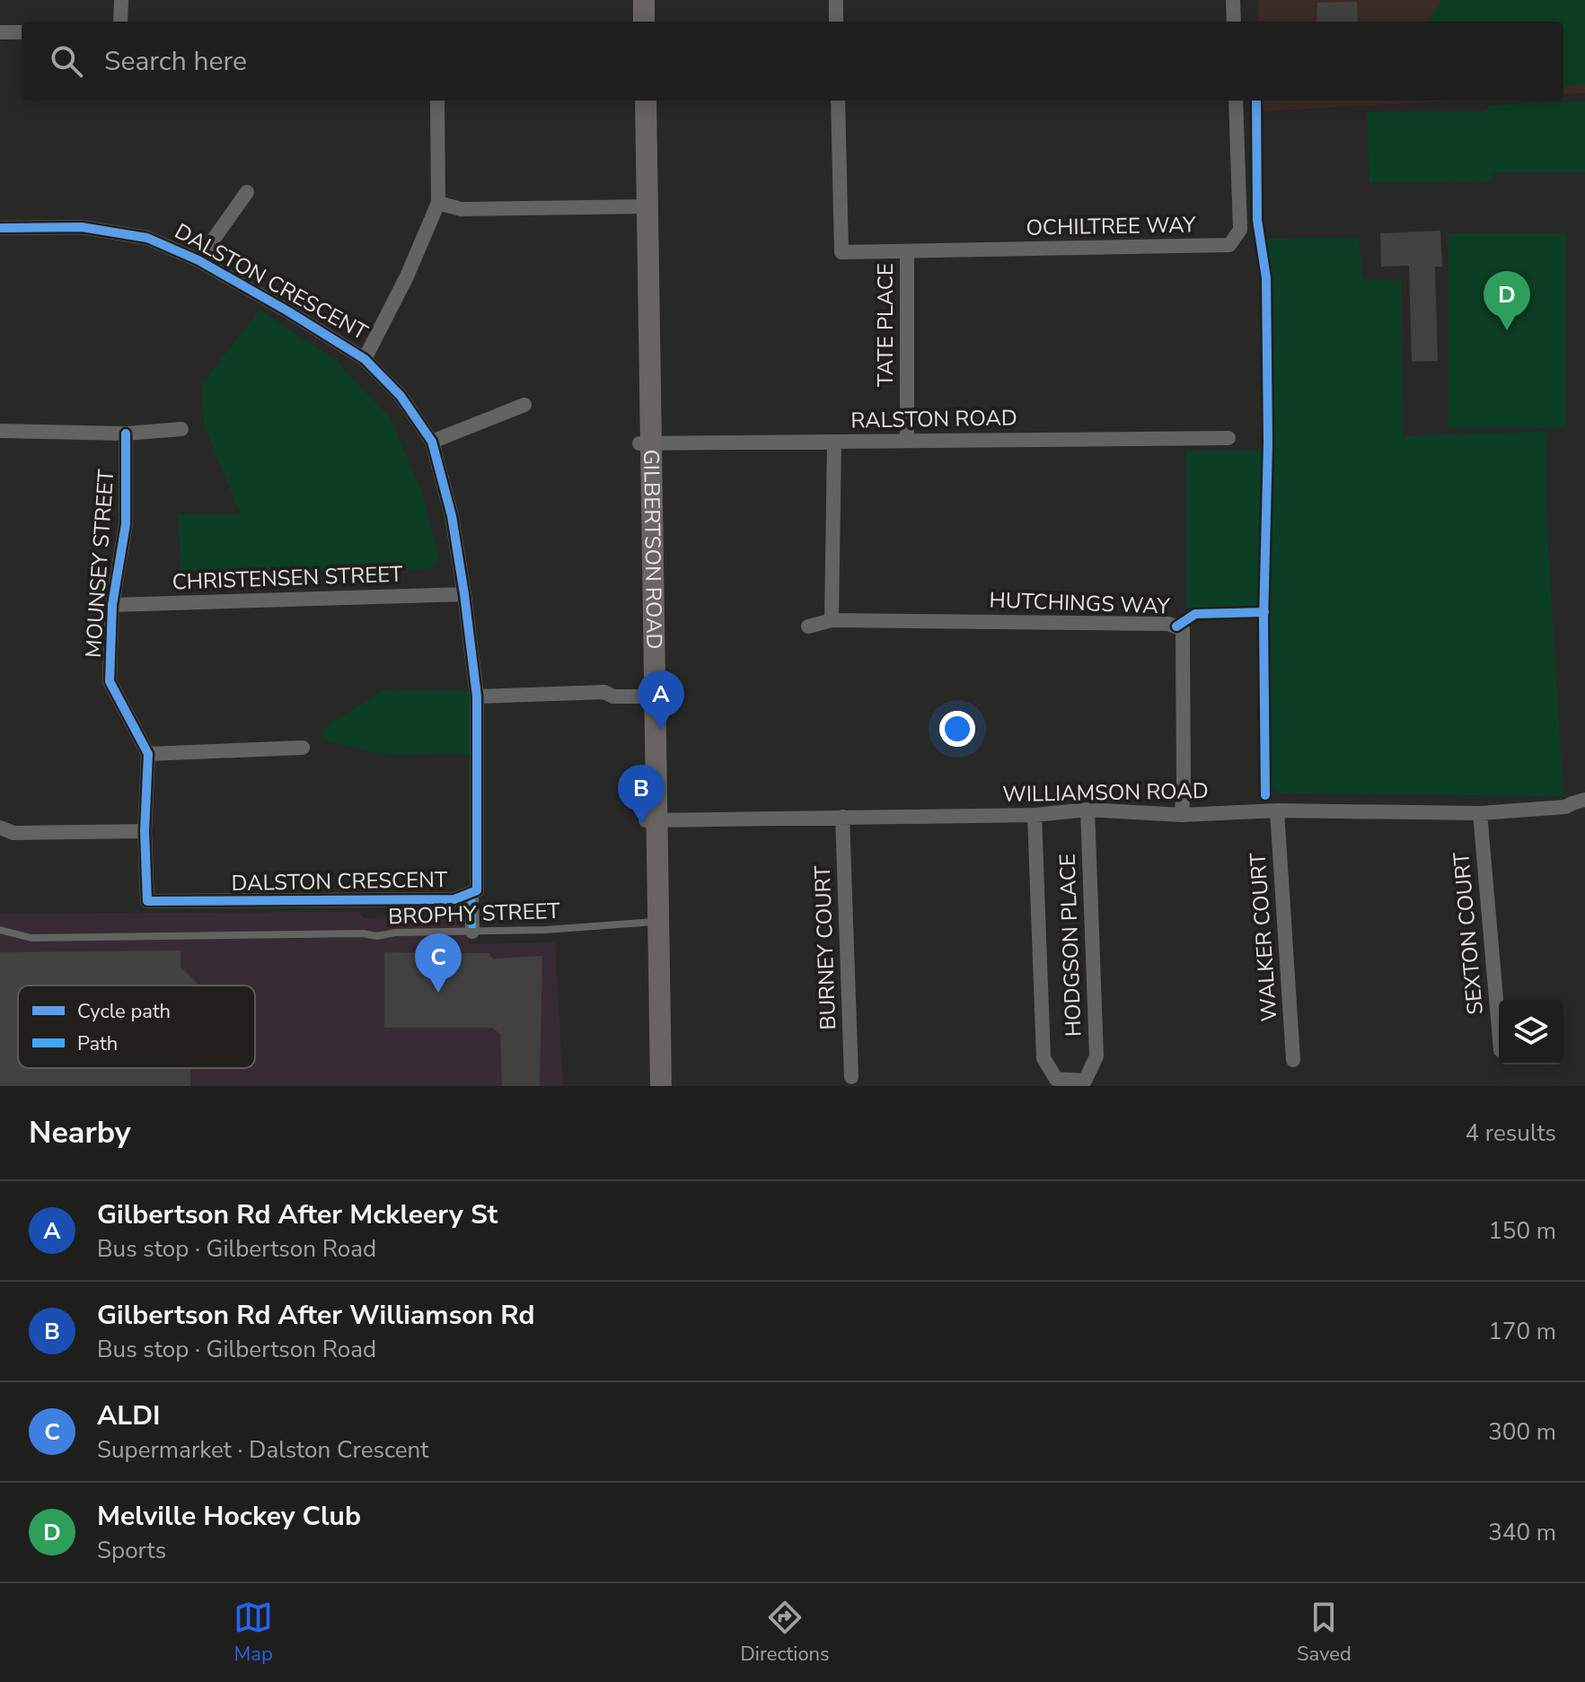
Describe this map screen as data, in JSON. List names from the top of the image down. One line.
{"streets":{"street":["OCHILTREE WAY","DALSTON CRESCENT","TATE PLACE","RALSTON ROAD","GILBERTSON ROAD","MOUNSEY STREET","CHRISTENSEN STREET","HUTCHINGS WAY","WILLIAMSON ROAD","SEXTON COURT","WALKER COURT","HODGSON PLACE","BURNEY COURT"],"lane":["BROPHY STREET"]},"crossings":[["OCHILTREE WAY","TATE PLACE"],["DALSTON CRESCENT","CHRISTENSEN STREET"],["TATE PLACE","RALSTON ROAD"],["RALSTON ROAD","GILBERTSON ROAD"],["GILBERTSON ROAD","WILLIAMSON ROAD"],["GILBERTSON ROAD","BROPHY STREET"],["MOUNSEY STREET","CHRISTENSEN STREET"],["HUTCHINGS WAY","WILLIAMSON ROAD"],["WILLIAMSON ROAD","SEXTON COURT"],["WILLIAMSON ROAD","WALKER COURT"],["WILLIAMSON ROAD","HODGSON PLACE"],["WILLIAMSON ROAD","BURNEY COURT"]],"legend":["Cycle path","Path"],"page":{"search":"Search here","pins":["D","A","B","C"],"heading":["Nearby","4 results"],"list":[{"mark":"A","name":"Gilbertson Rd After Mckleery St","note":"Bus stop · Gilbertson Road","value":"150 m"},{"mark":"B","name":"Gilbertson Rd After Williamson Rd","note":"Bus stop · Gilbertson Road","value":"170 m"},{"mark":"C","name":"ALDI","note":"Supermarket · Dalston Crescent","value":"300 m"},{"mark":"D","name":"Melville Hockey Club","note":"Sports","value":"340 m"}],"nav":["Map","Directions","Saved"]}}
